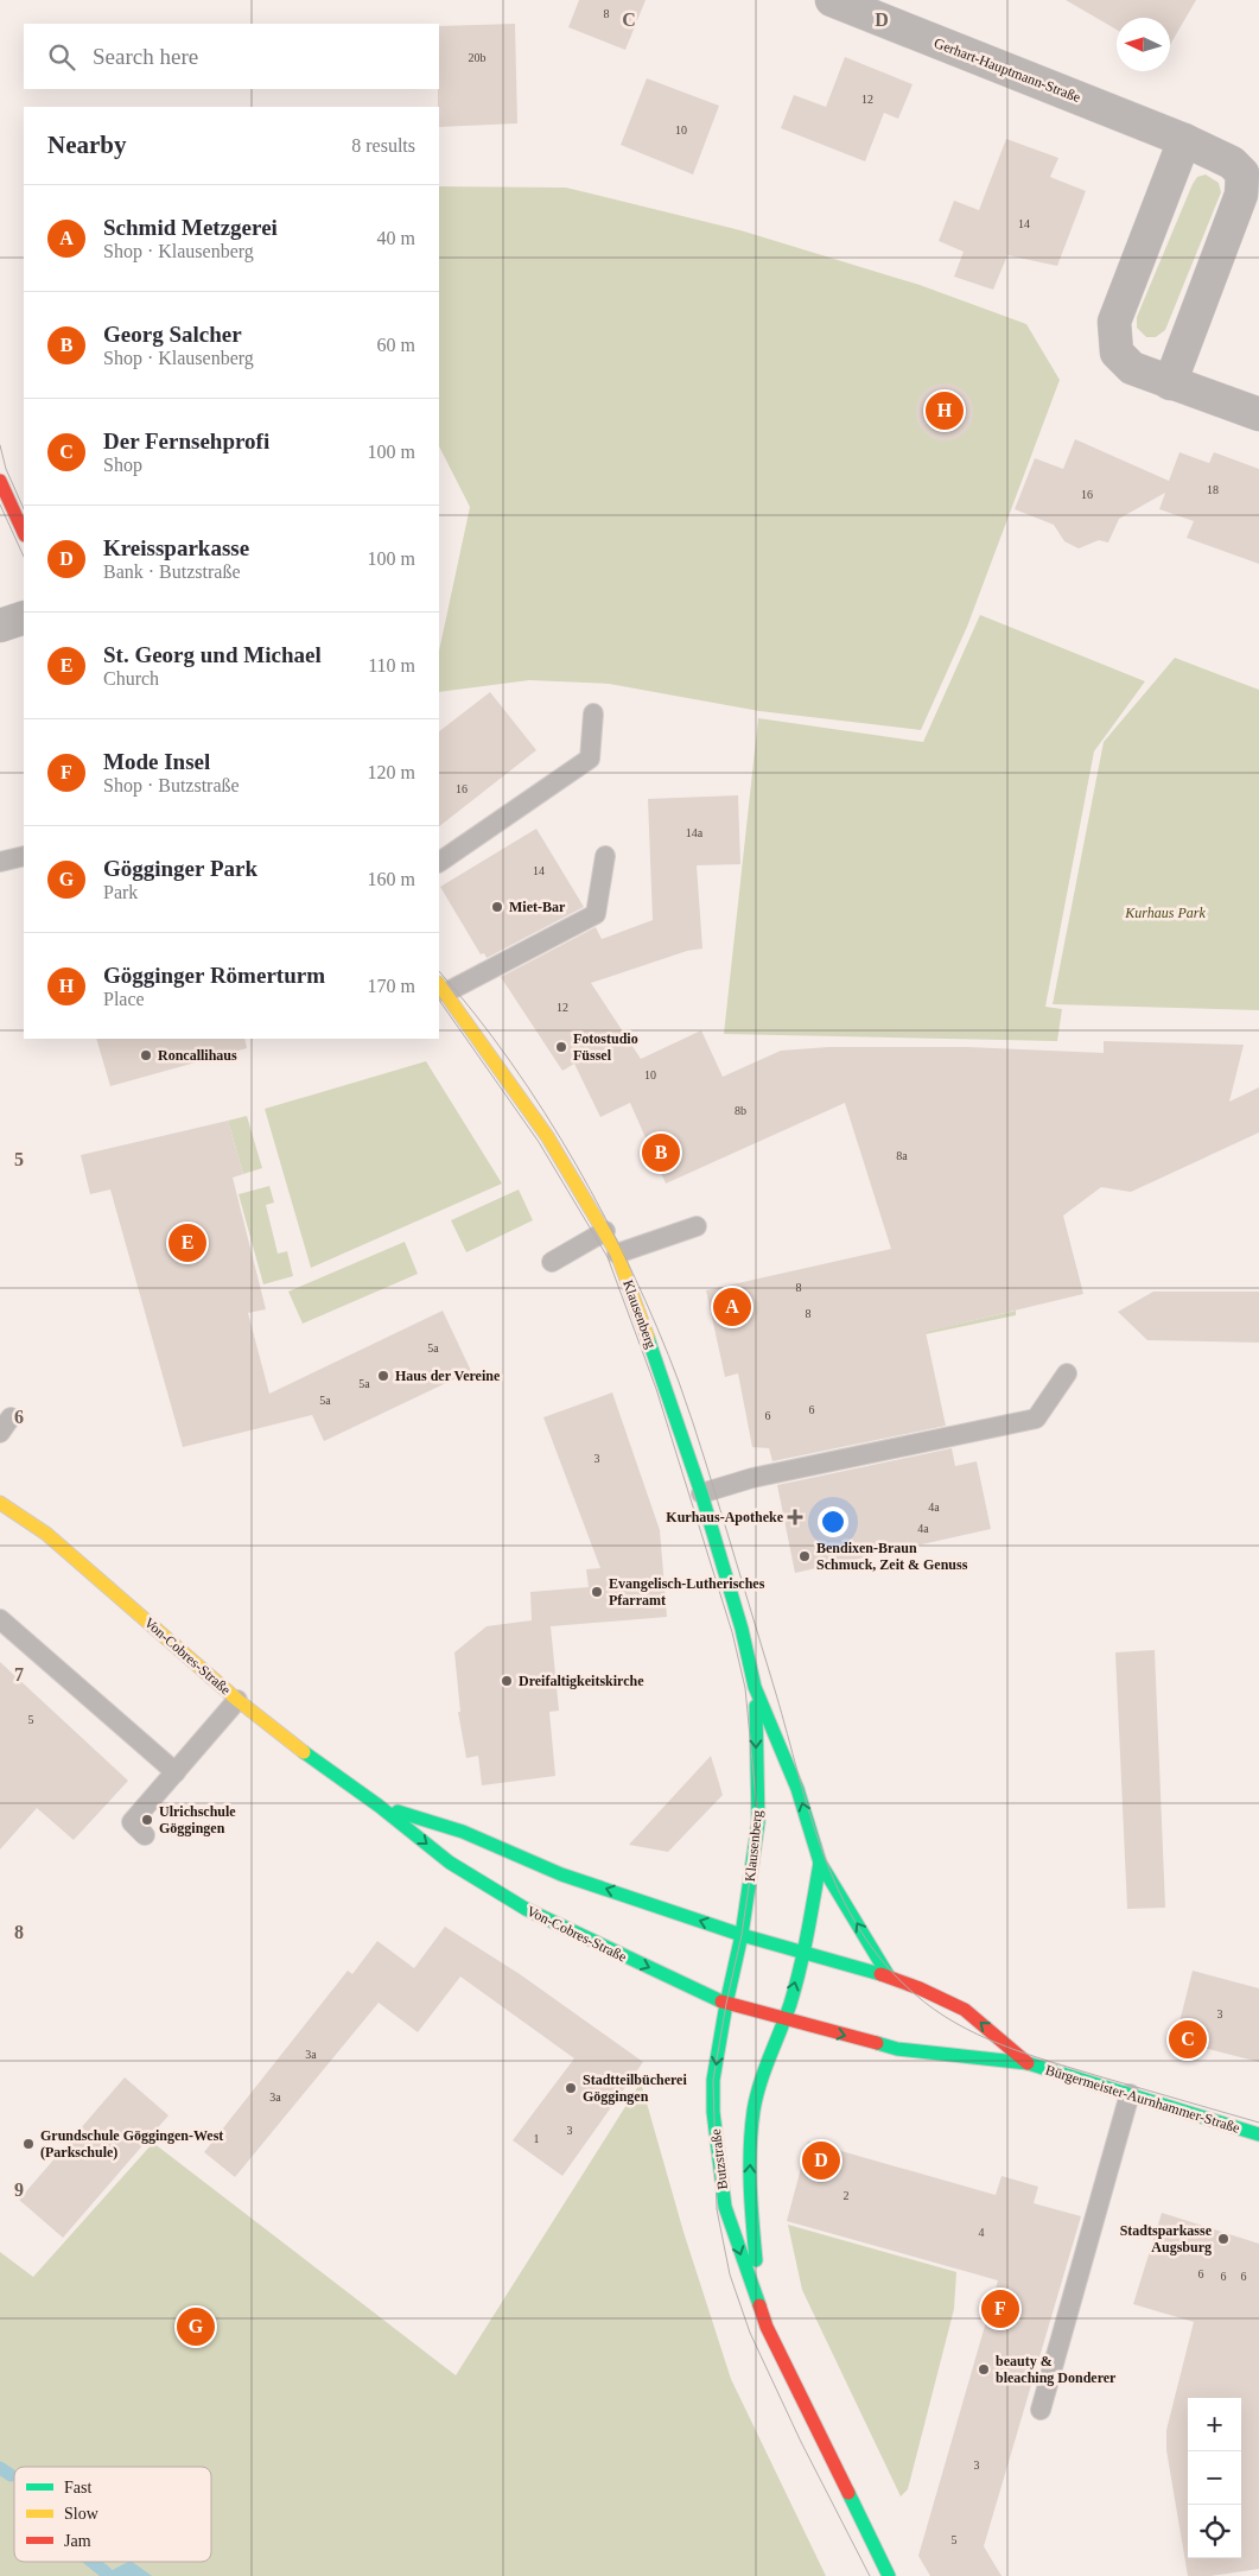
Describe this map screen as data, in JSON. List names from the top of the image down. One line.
{"streets":{"street":["Gerhart-Hauptmann-Straße","Klausenberg","Von-Cobres-Straße","Bürgermeister-Aurnhammer-Straße","Butzstraße"]},"crossings":[["Klausenberg","Von-Cobres-Straße"],["Klausenberg","Bürgermeister-Aurnhammer-Straße"],["Klausenberg","Butzstraße"],["Von-Cobres-Straße","Bürgermeister-Aurnhammer-Straße"],["Von-Cobres-Straße","Butzstraße"],["Bürgermeister-Aurnhammer-Straße","Butzstraße"]],"parks":["Kurhaus Park"],"places":{"other":["Miet-Bar","Fotostudio Füssel","Roncallihaus","Haus der Vereine","Bendixen-Braun Schmuck, Zeit & Genuss","Evangelisch-Lutherisches Pfarramt","Dreifaltigkeitskirche","Ulrichschule Göggingen","Stadtteilbücherei Göggingen","Grundschule Göggingen-West (Parkschule)","Stadtsparkasse Augsburg","beauty & bleaching Donderer"],"health":["Kurhaus-Apotheke"]},"house_numbers":["8","20b","12","10","14","18","16","16","14a","14","12","10","8b","8a","8","8","5a","5a","5a","6","6","3","4a","4a","5","3","3a","3a","3","1","2","4","6","6","6","3","5"],"legend":["Fast","Slow","Jam"],"north":"left","page":{"search":"Search here","heading":["Nearby","8 results"],"list":[{"mark":"A","name":"Schmid Metzgerei","note":"Shop · Klausenberg","value":"40 m"},{"mark":"B","name":"Georg Salcher","note":"Shop · Klausenberg","value":"60 m"},{"mark":"C","name":"Der Fernsehprofi","note":"Shop","value":"100 m"},{"mark":"D","name":"Kreissparkasse","note":"Bank · Butzstraße","value":"100 m"},{"mark":"E","name":"St. Georg und Michael","note":"Church","value":"110 m"},{"mark":"F","name":"Mode Insel","note":"Shop · Butzstraße","value":"120 m"},{"mark":"G","name":"Gögginger Park","note":"Park","value":"160 m"},{"mark":"H","name":"Gögginger Römerturm","note":"Place","value":"170 m"}],"pins":["H","B","E","A","C","D","F","G"],"map_buttons":["+","−"]},"grid":{"columns":["C","D"],"rows":["5","6","7","8","9"]}}
